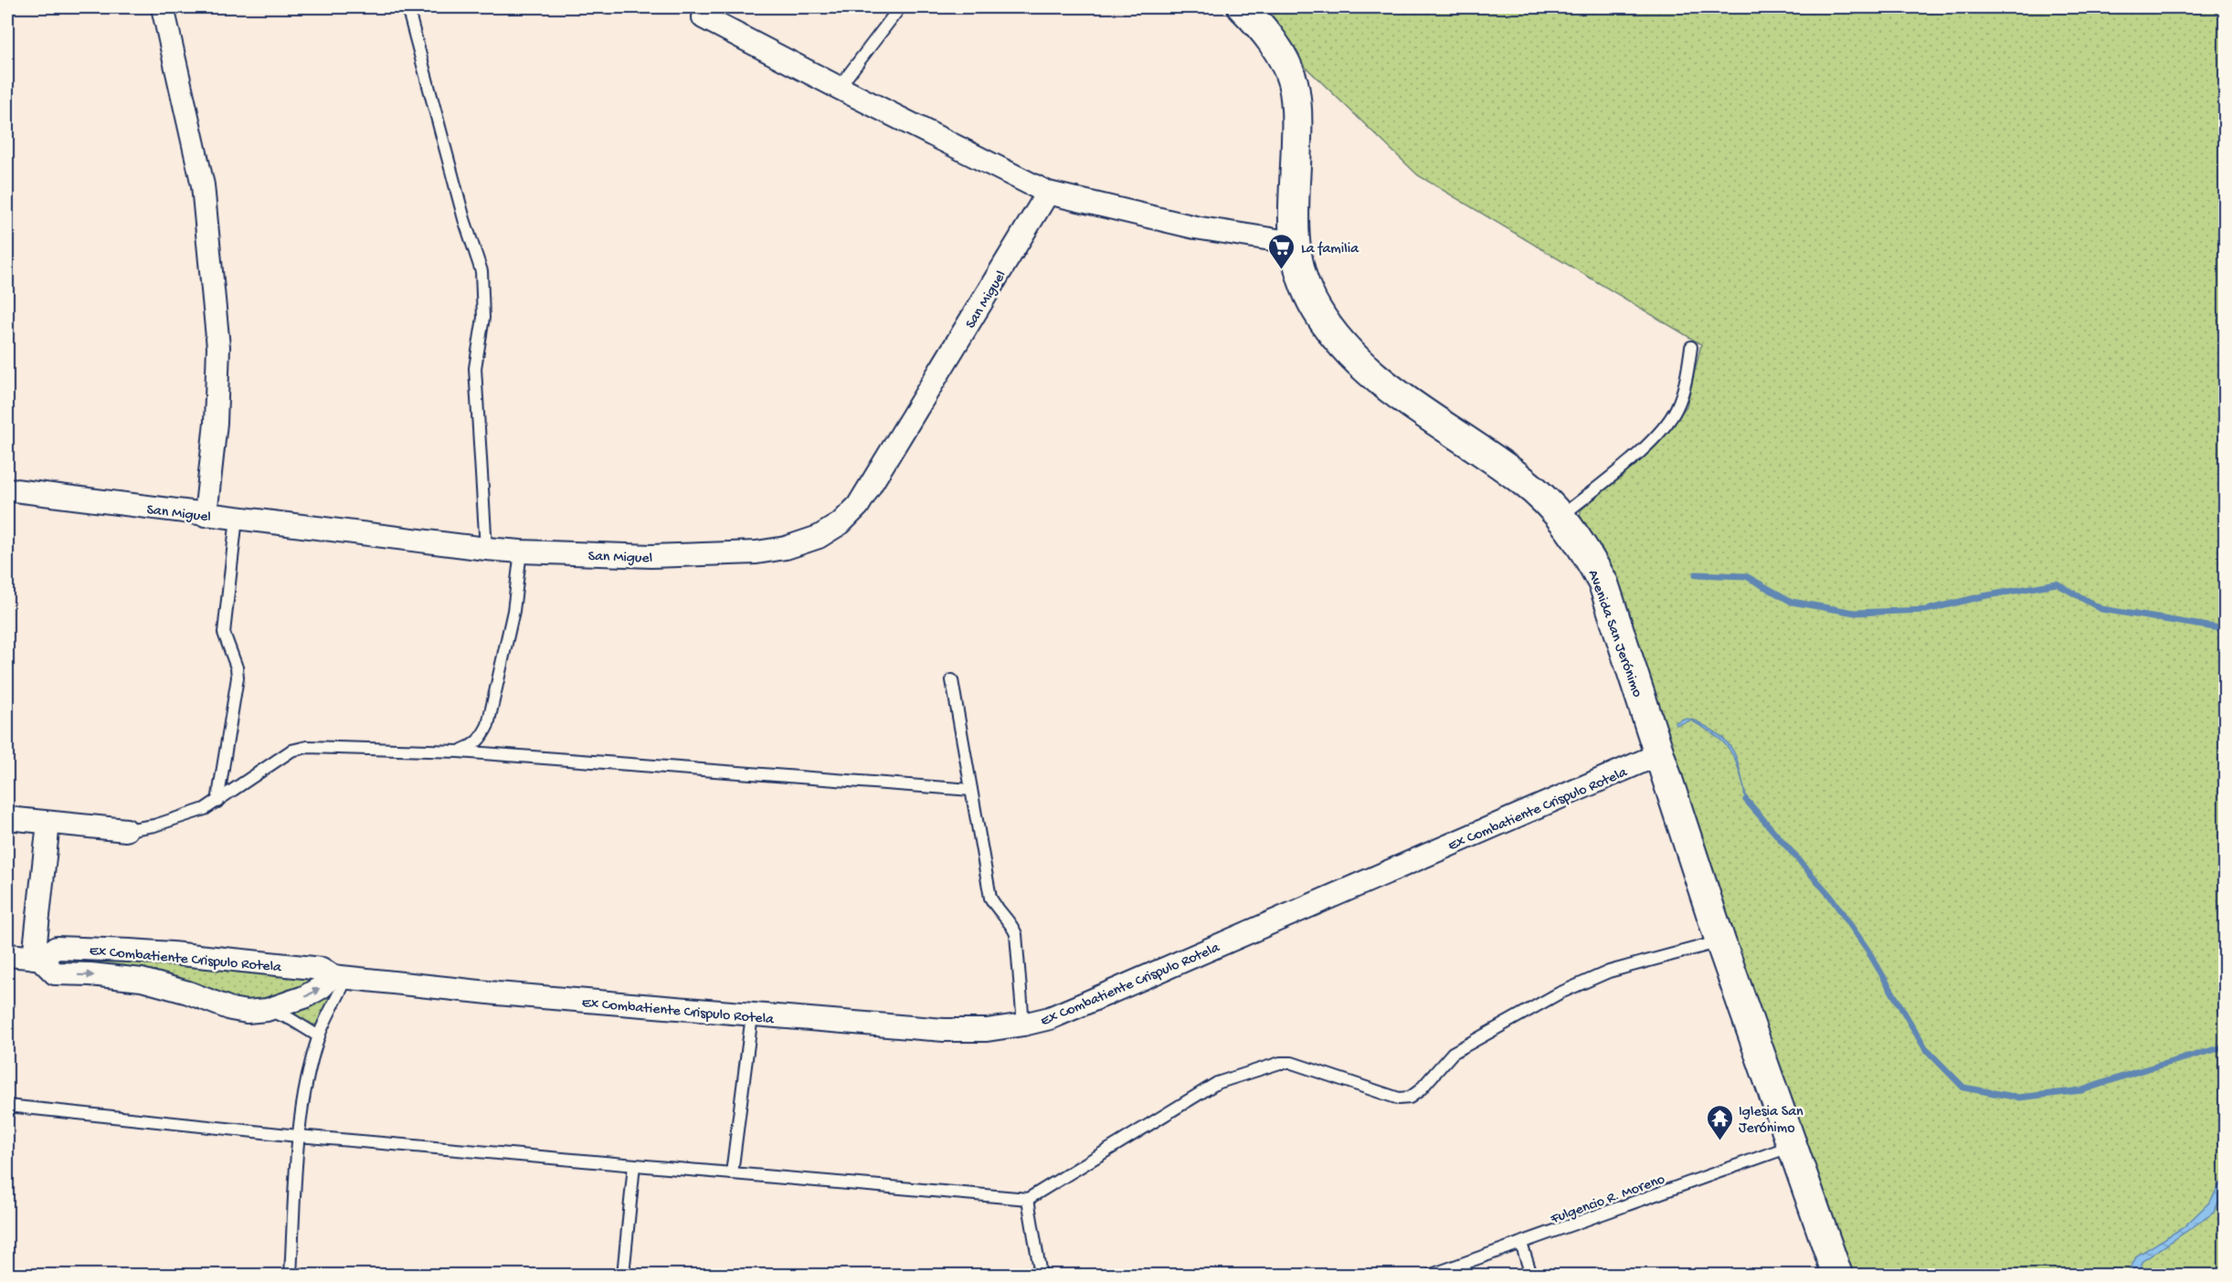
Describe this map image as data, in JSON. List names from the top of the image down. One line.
{"streets":{"street":["San Miguel","Avenida San Jerónimo","Ex Combatiente Crispulo Rotela"],"lane":["Fulgencio R. Moreno"]},"crossings":[["Avenida San Jerónimo","Ex Combatiente Crispulo Rotela"],["Avenida San Jerónimo","Fulgencio R. Moreno"]],"places":{"supermarket":["La familia"],"temple":["Iglesia San Jerónimo"]}}
